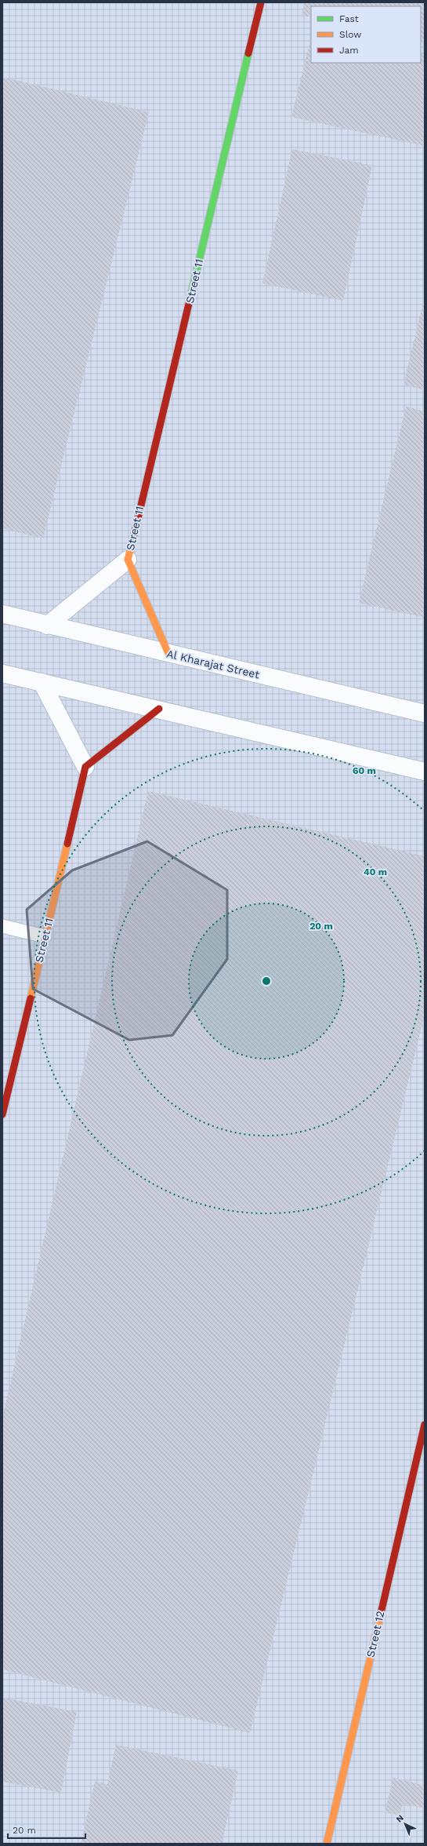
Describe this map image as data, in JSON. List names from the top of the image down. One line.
{"streets":{"street":["Street 11","Al Kharajat Street","Street 12"]},"crossings":[["Street 11","Al Kharajat Street"]],"legend":["Fast","Slow","Jam"],"scale_bar":"20 m","north":"top left","rings":["60 m","40 m","20 m"]}
